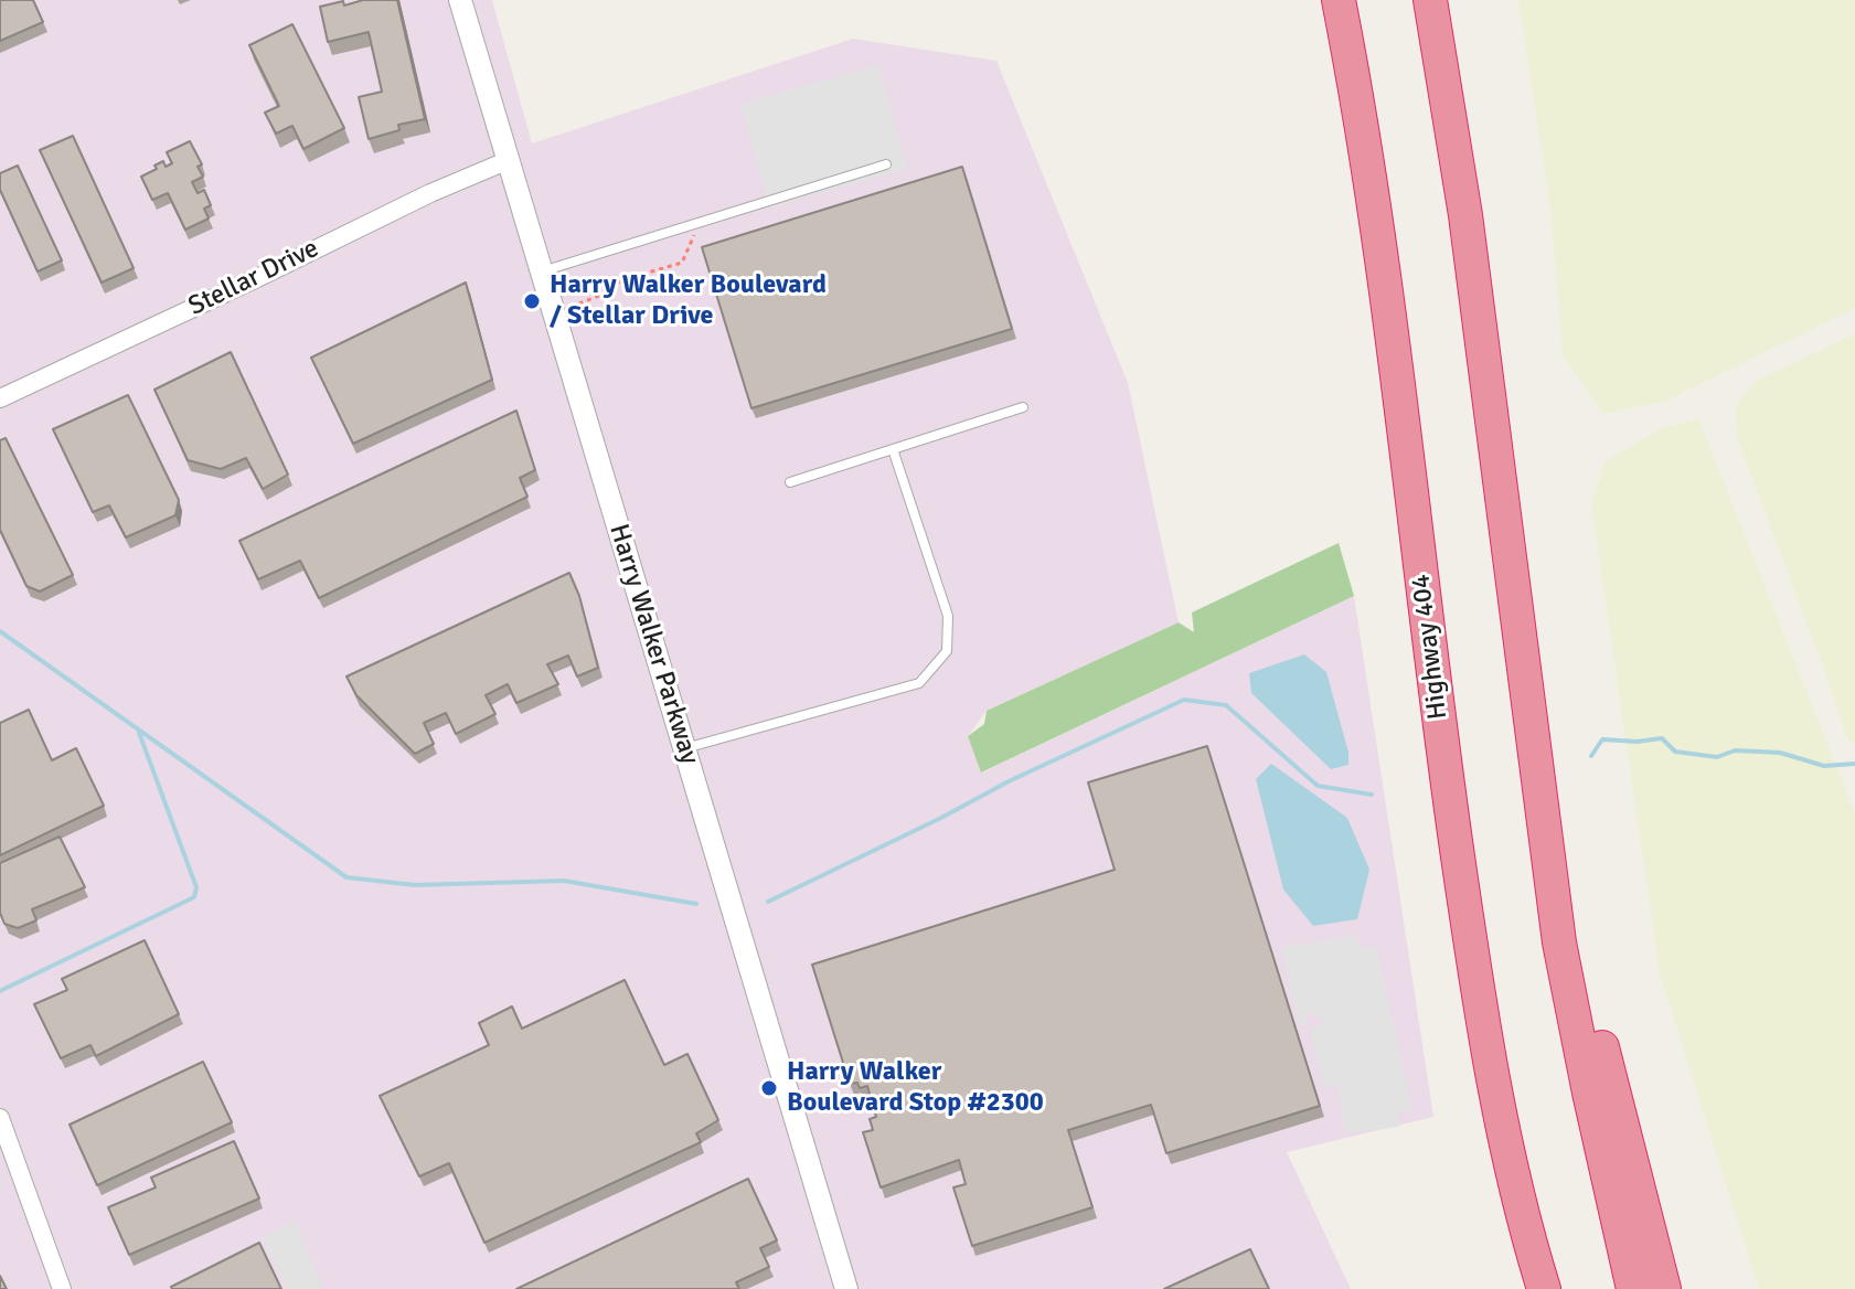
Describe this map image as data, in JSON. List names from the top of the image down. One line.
{"streets":{"highway":["Highway 404"],"street":["Stellar Drive","Harry Walker Parkway"]},"crossings":[["Stellar Drive","Harry Walker Parkway"]],"places":["Harry Walker Boulevard / Stellar Drive","Harry Walker Boulevard Stop #2300"]}
